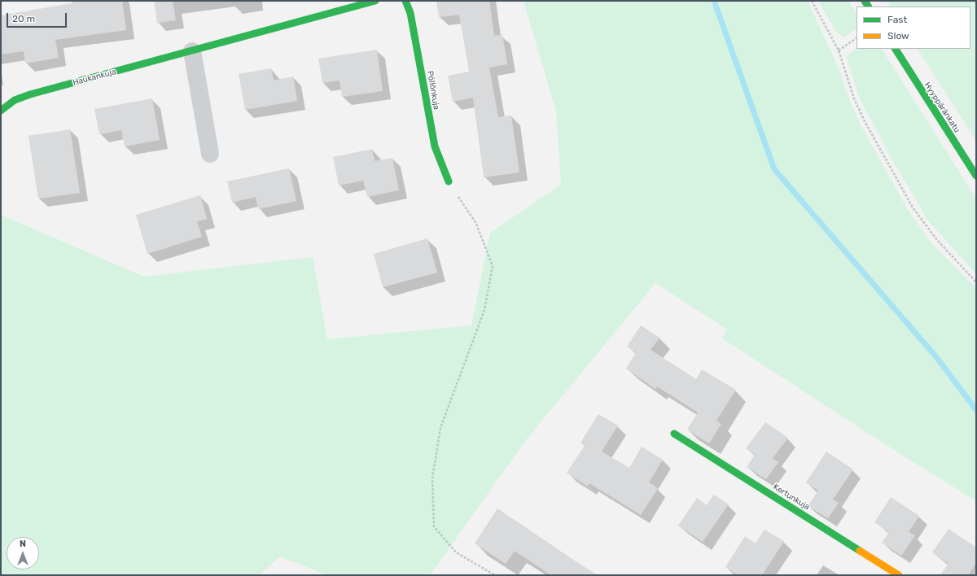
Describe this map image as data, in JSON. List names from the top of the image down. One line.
{"streets":{"street":["Haukankuja","Pöllönkuja","Hyyppäränkatu","Kertunkuja"]},"legend":["Fast","Slow"],"scale_bar":"20 m","north":"top"}
